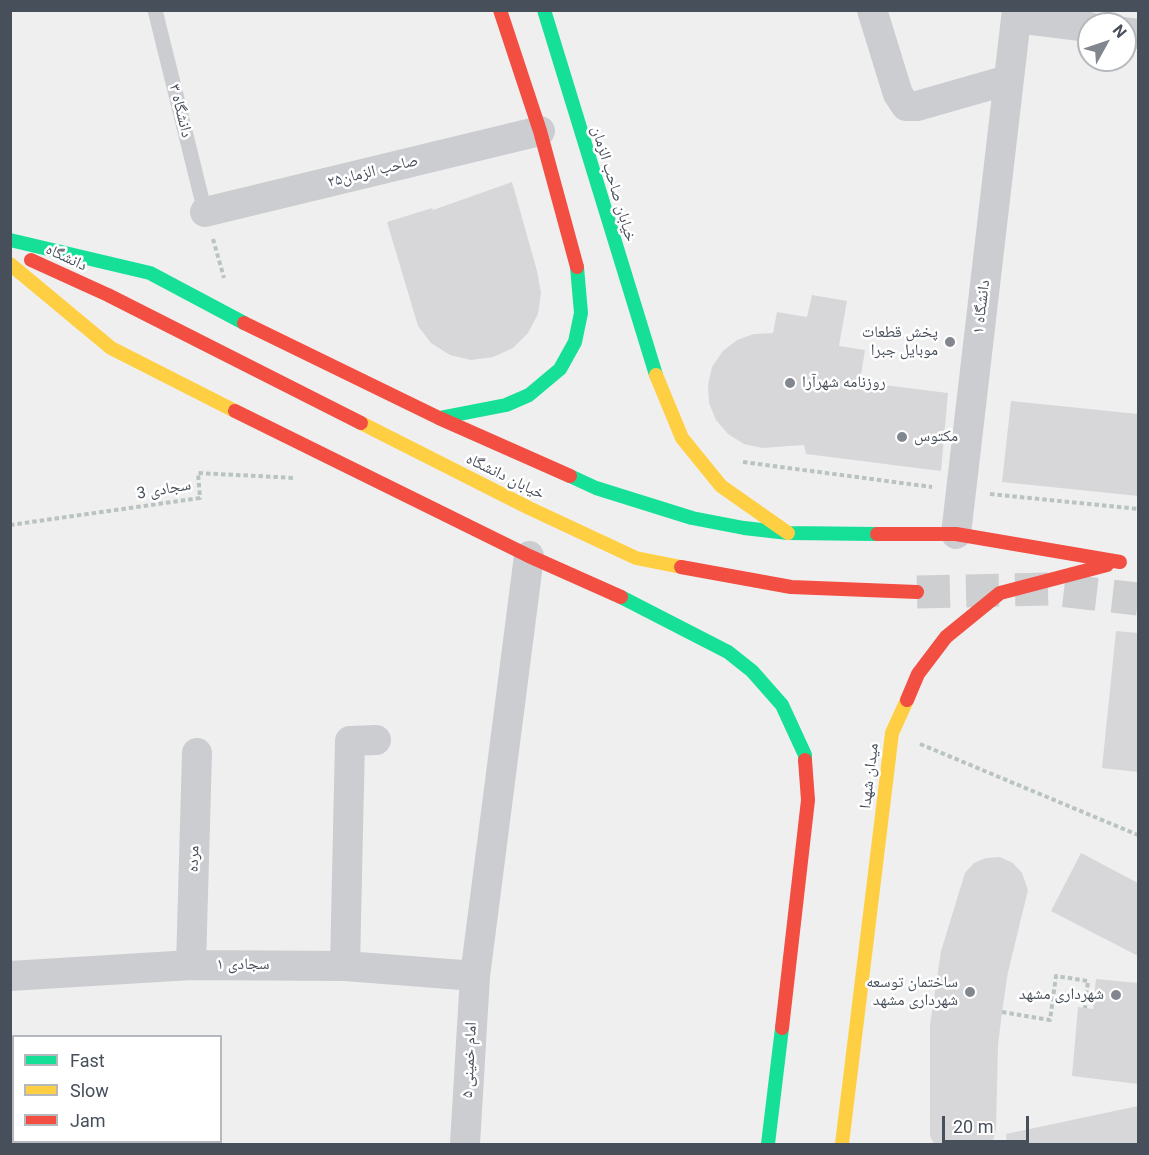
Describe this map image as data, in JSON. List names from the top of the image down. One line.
{"streets":{"main road":["خیابان صاحب الزمان","دانشگاه","خیابان دانشگاه","میدان شهدا"],"street":["صاحب الزمان۲۵","دانشگاه ۱","مرده","سجادی ۱","امام خمینی ۵"],"lane":["دانشگاه ۳"],"path":["سجادی 3"]},"crossings":[["دانشگاه ۳","صاحب الزمان۲۵"],["دانشگاه","خیابان دانشگاه"],["دانشگاه ۱","میدان شهدا"],["مرده","سجادی ۱"],["سجادی ۱","امام خمینی ۵"]],"places":["پخش قطعات موبایل جبرا","روزنامه شهرآرا","مکتوس","ساختمان توسعه شهرداری مشهد","شهرداری مشهد"],"legend":["Fast","Slow","Jam"],"scale_bar":"20 m","north":"top right"}
